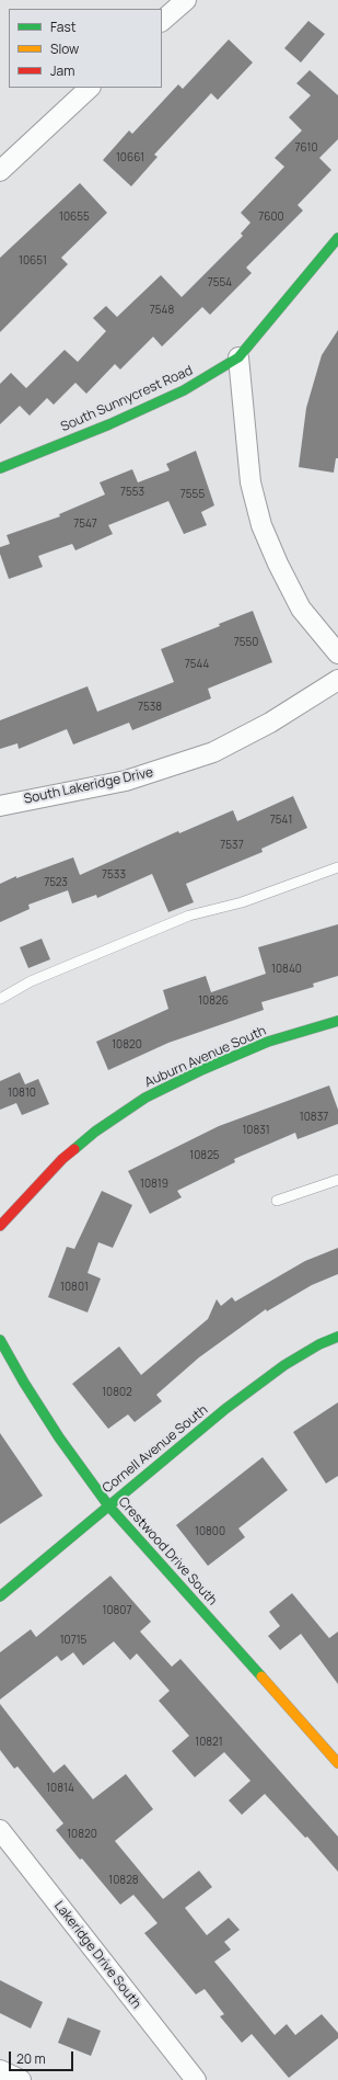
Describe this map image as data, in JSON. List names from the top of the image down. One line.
{"streets":{"street":["South Sunnycrest Road","South Lakeridge Drive","Auburn Avenue South","Cornell Avenue South","Crestwood Drive South","Lakeridge Drive South"]},"crossings":[["Cornell Avenue South","Crestwood Drive South"]],"house_numbers":["7610","10661","10655","7600","10651","7554","7548","7553","7555","7547","7550","7544","7538","7541","7537","7533","7523","10840","10826","10820","10810","10837","10831","10825","10819","10801","10802","10800","10807","10715","10821","10814","10820","10828"],"legend":["Fast","Slow","Jam"],"scale_bar":"20 m"}
